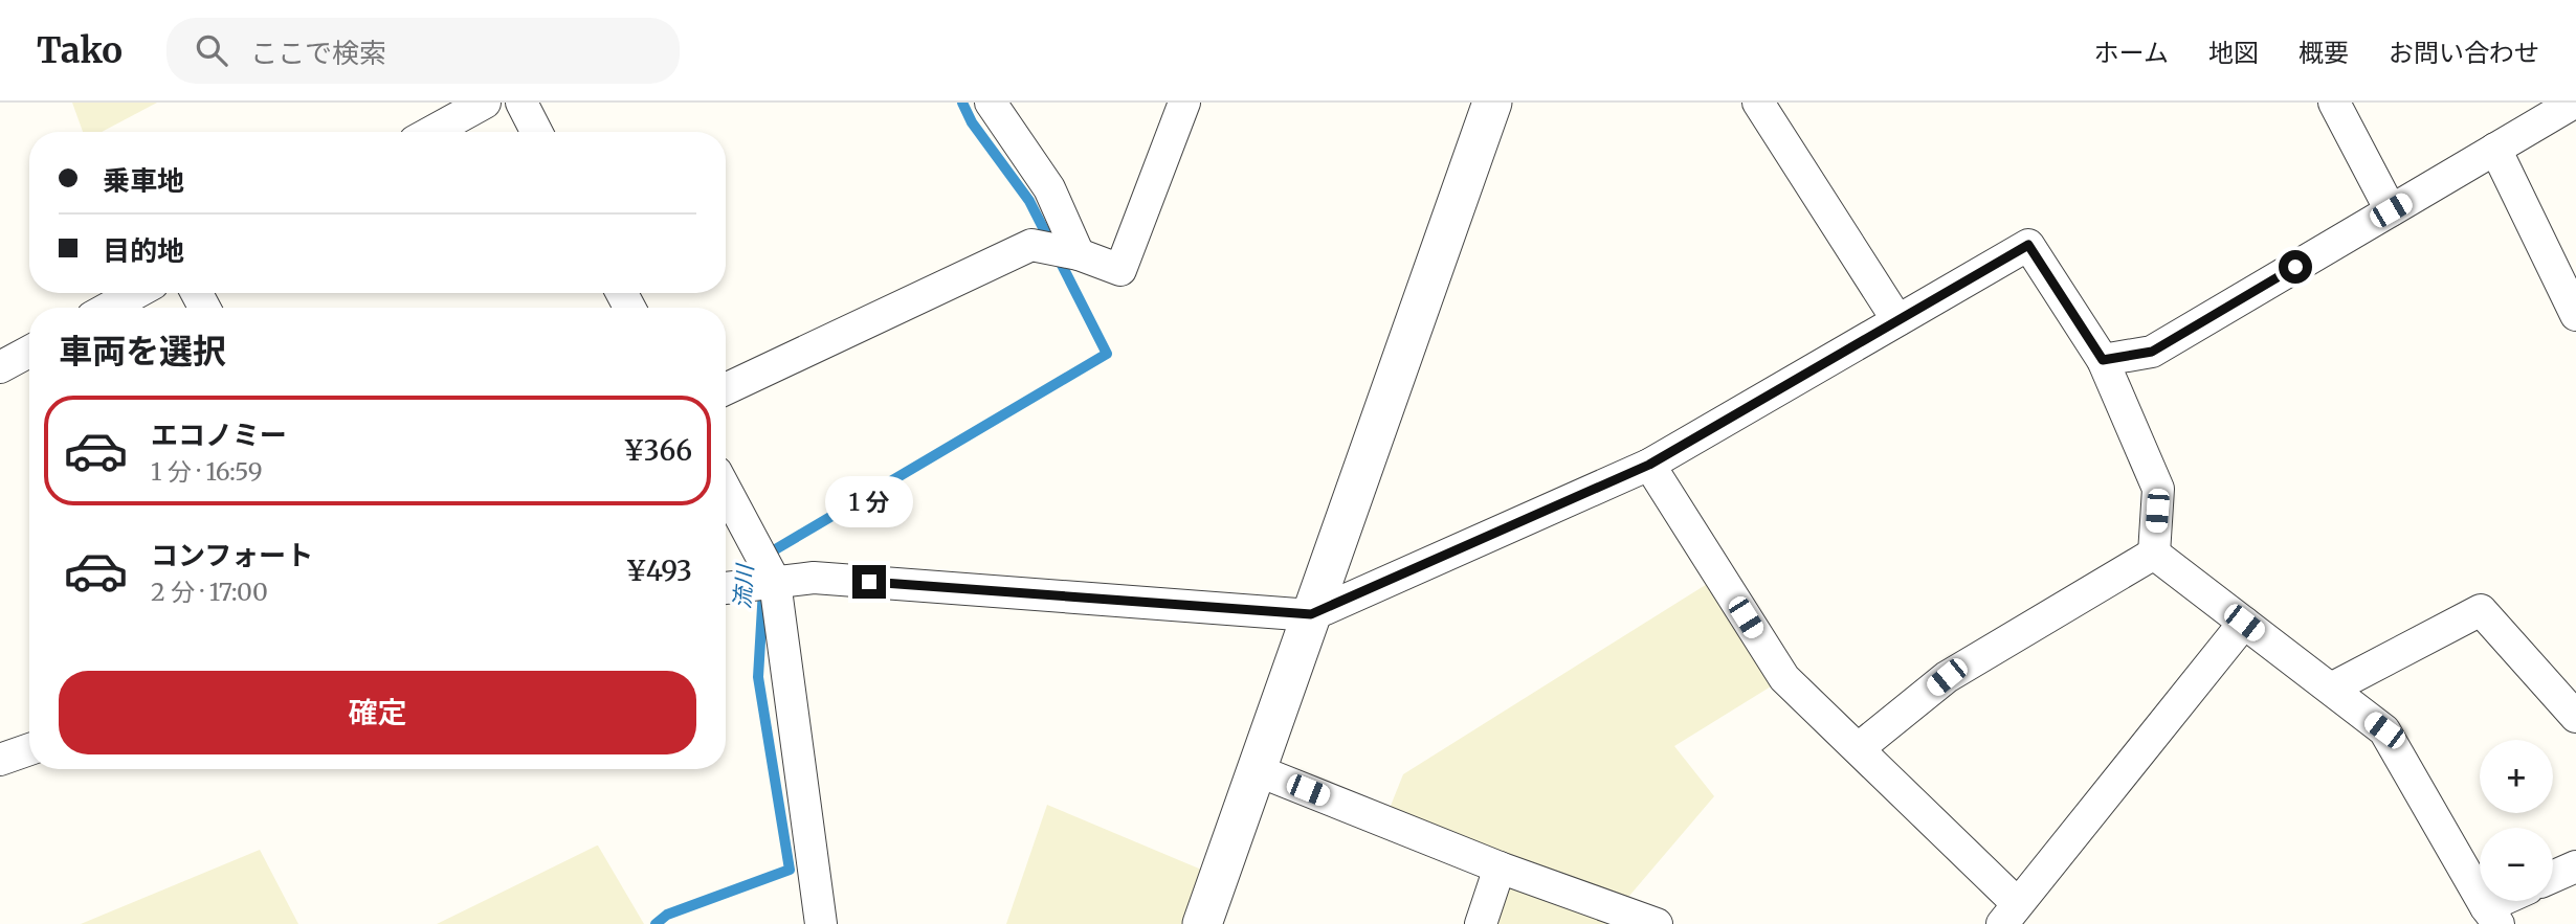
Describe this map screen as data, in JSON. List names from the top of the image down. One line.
{"water":["流川"],"page":{"header":"Tako","search":"ここで検索","nav":["ホーム","地図","概要","お問い合わせ"],"banner":["乗車地","目的地"],"heading":"車両を選択","list":[{"name":"エコノミー","note":"1 分 · 16:59","value":"¥366"},{"name":"コンフォート","note":"2 分 · 17:00","value":"¥493"}],"bubble":"1 分","buttons":"確定","map_buttons":["+","−"]}}
